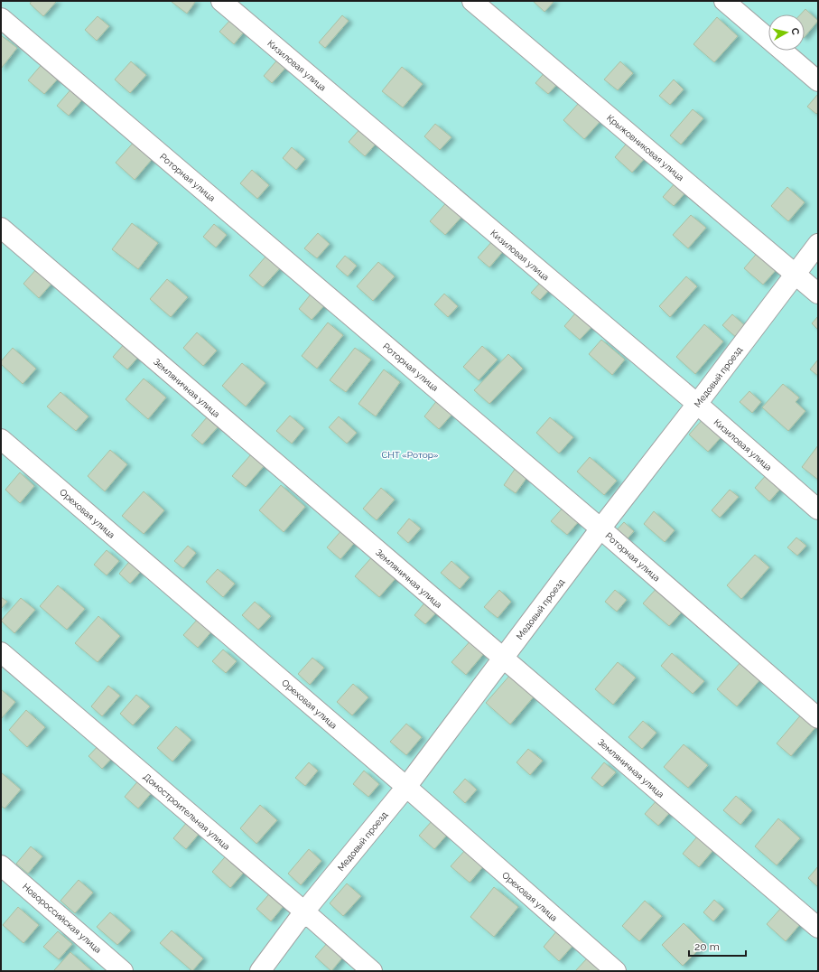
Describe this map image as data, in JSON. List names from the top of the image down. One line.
{"streets":{"street":["Кизиловая улица","Крыжовниковая улица","Роторная улица","Медовый проезд","Земляничная улица","Ореховая улица","Домостроительная улица","Новороссийская улица"]},"crossings":[["Кизиловая улица","Медовый проезд"],["Крыжовниковая улица","Медовый проезд"],["Роторная улица","Медовый проезд"],["Медовый проезд","Земляничная улица"],["Медовый проезд","Ореховая улица"],["Медовый проезд","Домостроительная улица"]],"parks":["СНТ «Ротор»"],"scale_bar":"20 m","north":"right"}
